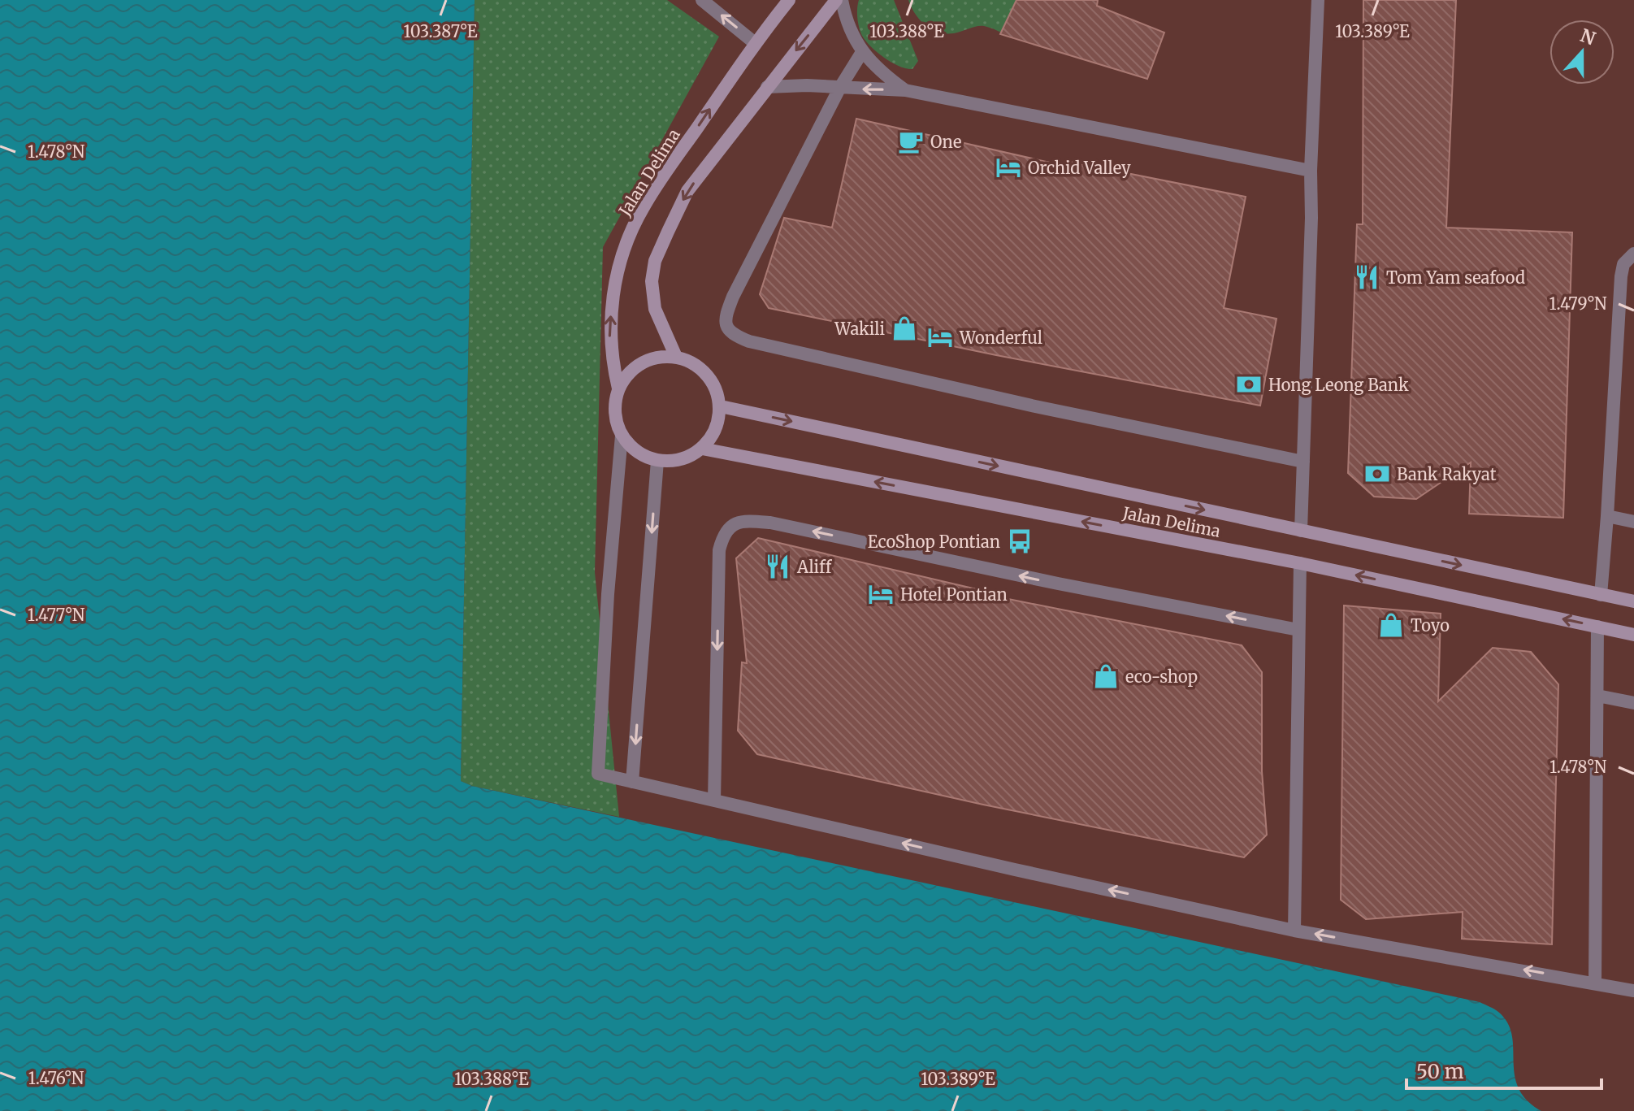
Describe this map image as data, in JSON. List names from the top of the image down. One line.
{"streets":{"street":["Jalan Delima"]},"places":{"cafe":["One"],"hotel":["Orchid Valley","Wonderful","Hotel Pontian"],"restaurant":["Tom Yam seafood","Aliff"],"shop":["Wakili","Toyo","eco-shop"],"bank":["Hong Leong Bank","Bank Rakyat"],"bus stop":["EcoShop Pontian"]},"scale_bar":"50 m","north":"top","coordinates":["103.387°E","103.388°E","103.389°E","1.478°N","1.479°N","1.477°N","1.476°N"]}
